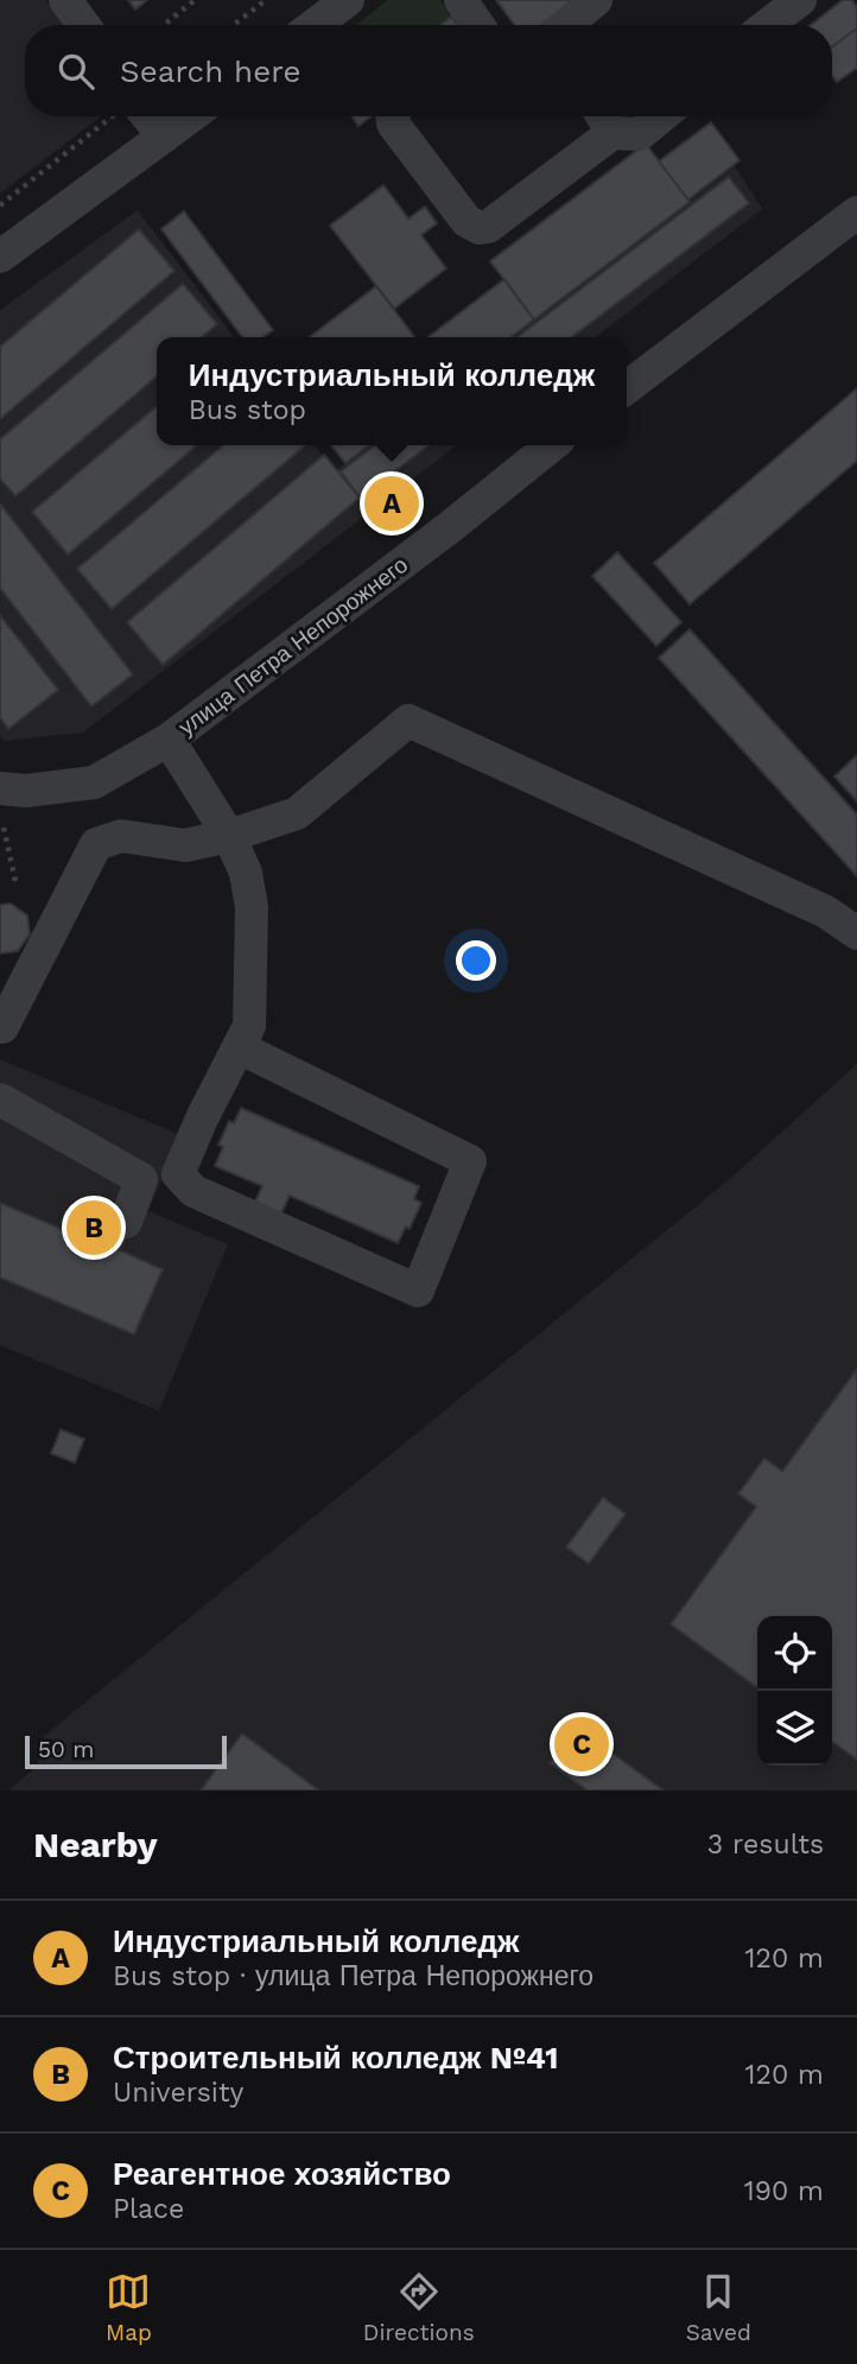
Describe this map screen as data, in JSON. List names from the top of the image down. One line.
{"streets":{"street":["улица Петра Непорожнего"]},"scale_bar":"50 m","page":{"search":"Search here","popup":["Индустриальный колледж","Bus stop"],"pins":["A","B","C"],"scale":"50 m","heading":["Nearby","3 results"],"list":[{"mark":"A","name":"Индустриальный колледж","note":"Bus stop · улица Петра Непорожнего","value":"120 m"},{"mark":"B","name":"Строительный колледж №41","note":"University","value":"120 m"},{"mark":"C","name":"Реагентное хозяйство","note":"Place","value":"190 m"}],"nav":["Map","Directions","Saved"]}}
